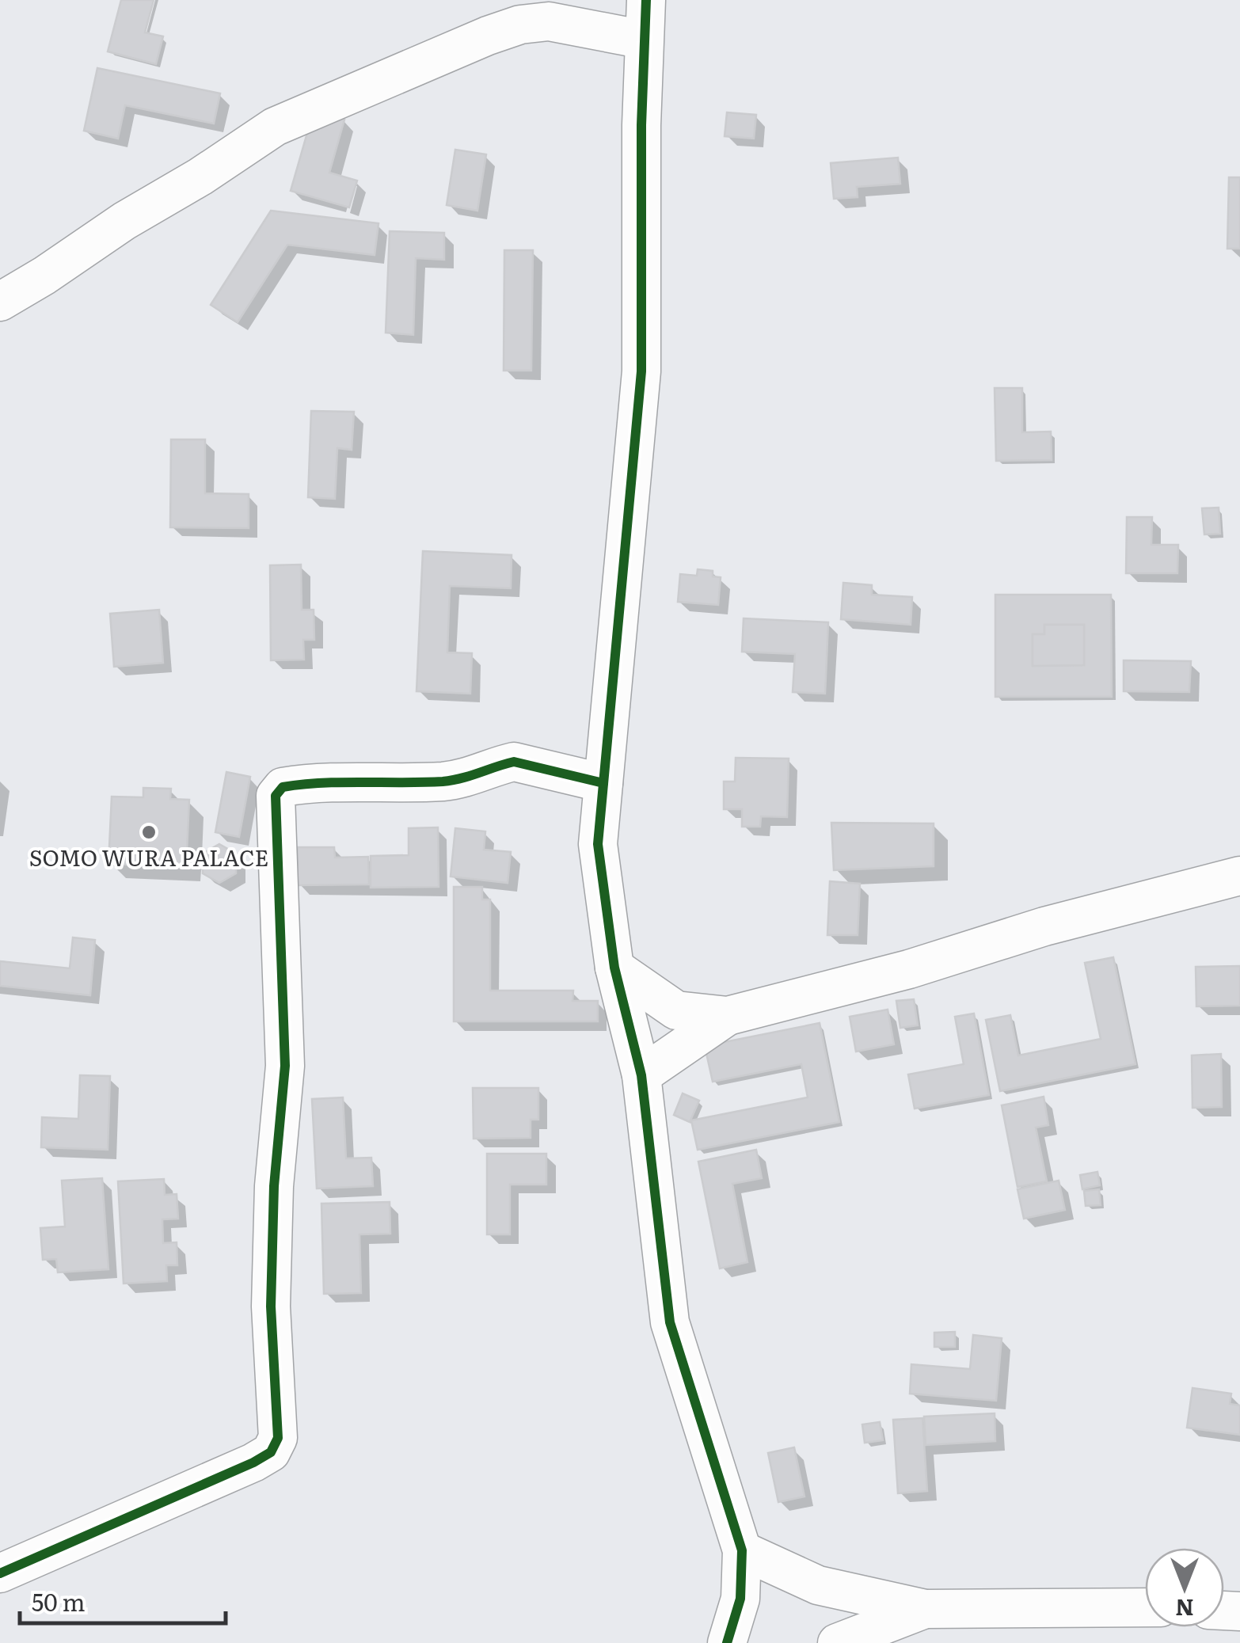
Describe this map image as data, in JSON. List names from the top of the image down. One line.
{"places":["SOMO WURA PALACE"],"scale_bar":"50 m","north":"bottom"}
